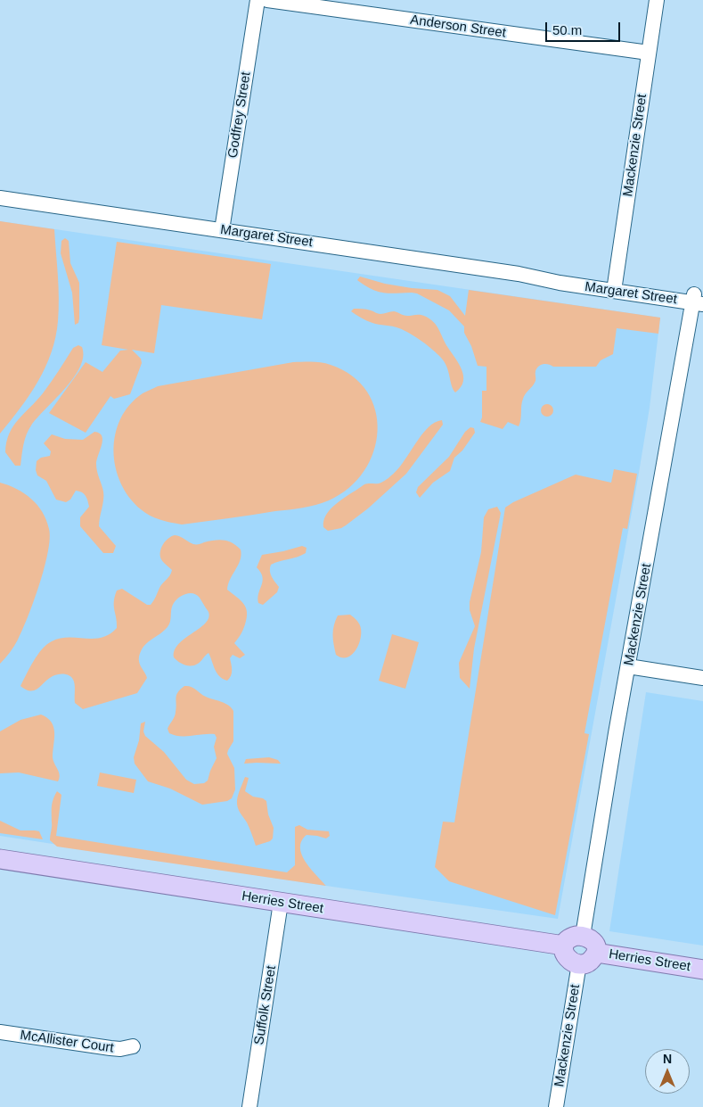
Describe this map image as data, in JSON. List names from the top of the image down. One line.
{"streets":{"main road":["Herries Street"],"street":["Anderson Street","Godfrey Street","Mackenzie Street","Margaret Street","Suffolk Street","McAllister Court"]},"crossings":[["Anderson Street","Mackenzie Street"],["Godfrey Street","Margaret Street"],["Mackenzie Street","Margaret Street"],["Mackenzie Street","Herries Street"],["Herries Street","Suffolk Street"]],"scale_bar":"50 m","north":"top"}
